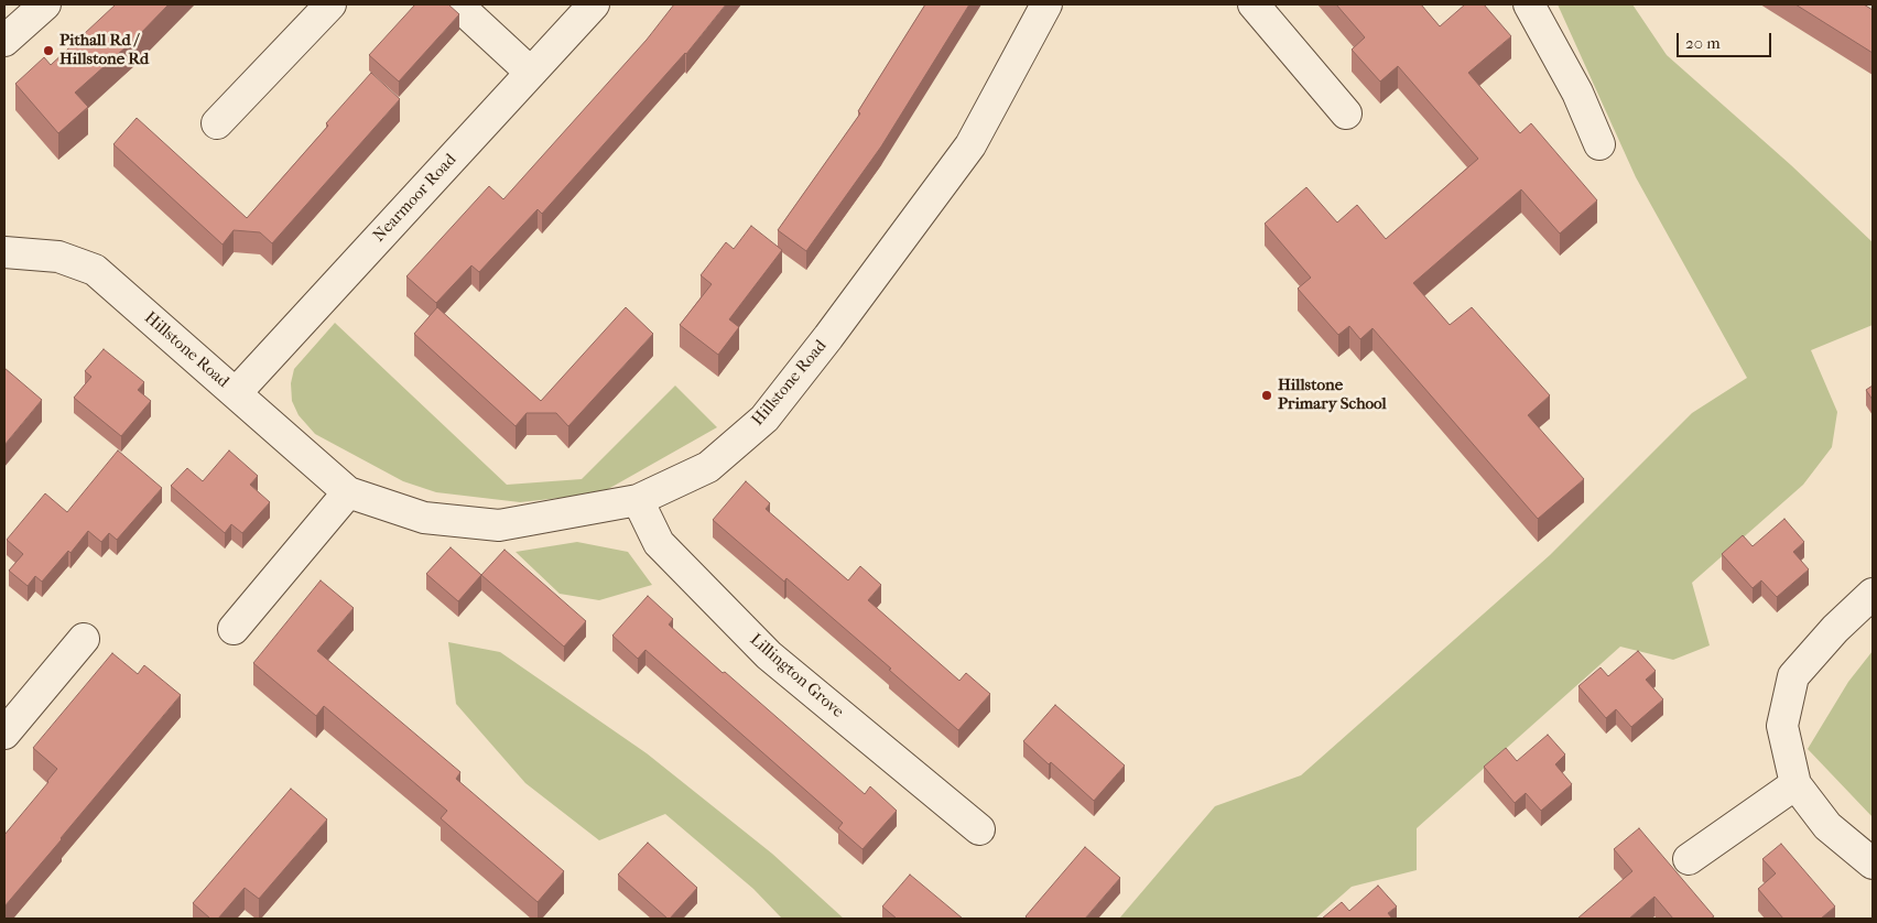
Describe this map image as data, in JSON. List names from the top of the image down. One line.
{"streets":{"street":["Nearmoor Road","Hillstone Road","Lillington Grove"]},"crossings":[["Nearmoor Road","Hillstone Road"],["Hillstone Road","Lillington Grove"]],"places":["Pithall Rd / Hillstone Rd","Hillstone Primary School"],"scale_bar":"20 m"}
